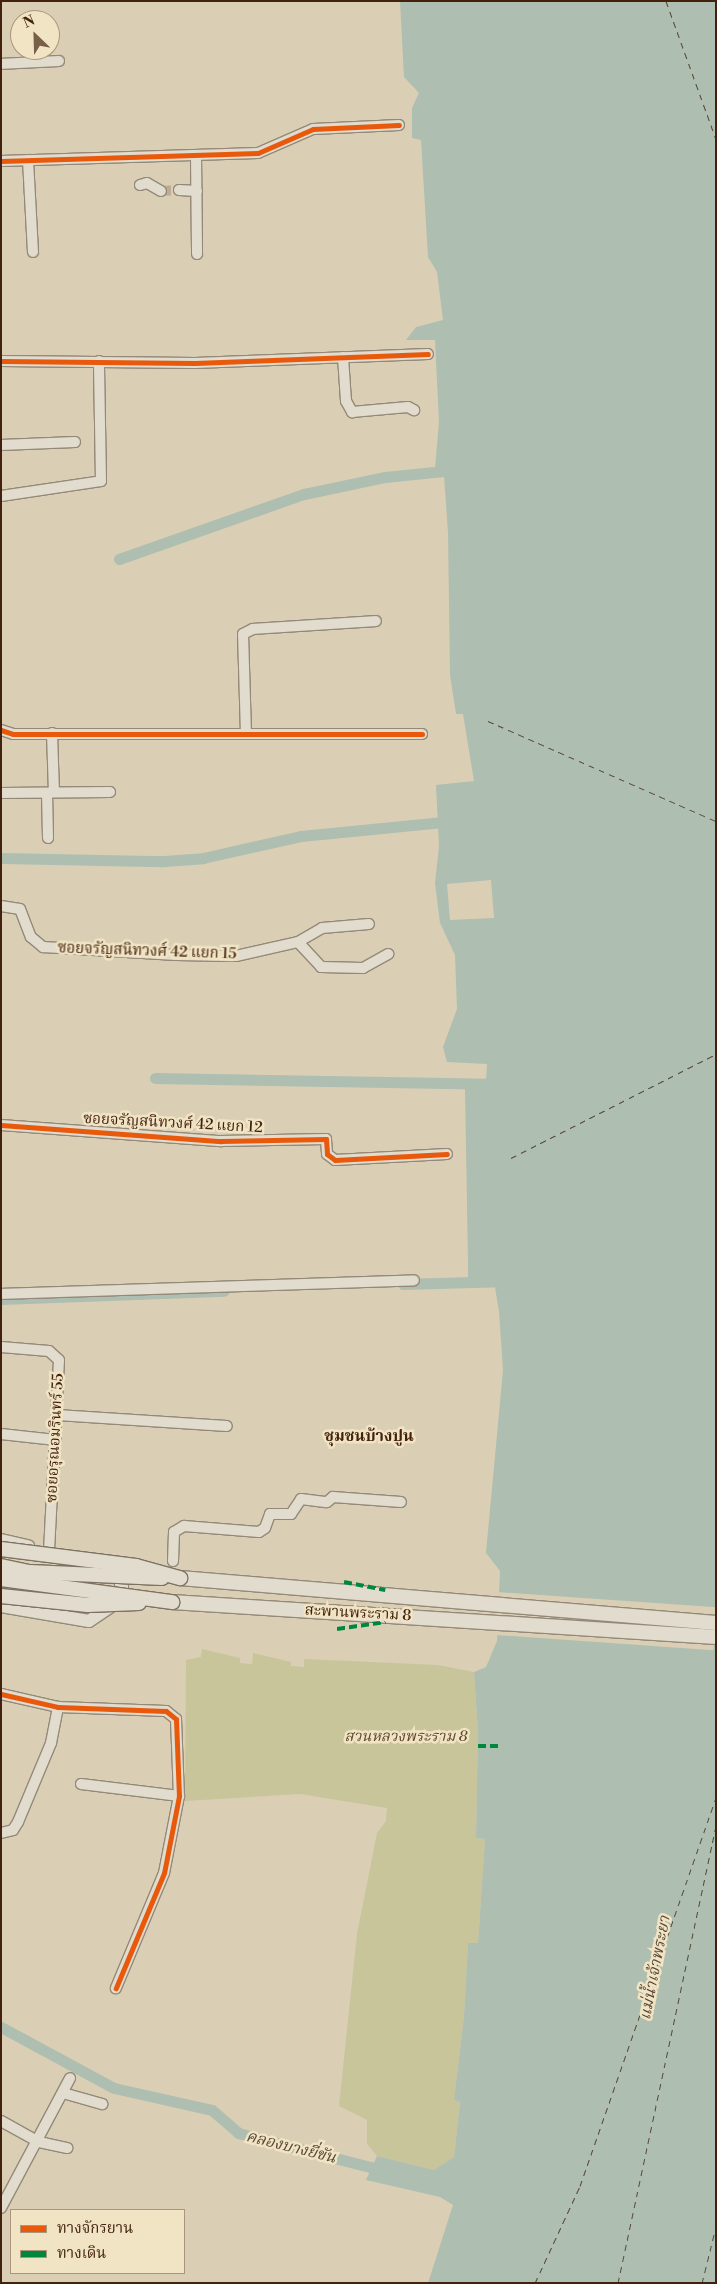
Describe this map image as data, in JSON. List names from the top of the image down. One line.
{"streets":{"main road":["สะพานพระราม 8"],"street":["ซอยจรัญสนิทวงศ์ 42 แยก 15","ซอยจรัญสนิทวงศ์ 42 แยก 12","ซอยอรุณอมรินทร์ 55"]},"districts":["ชุมชนบ้างปูน"],"water":["แม่น้ำเจ้าพระยา","คลองบางยี่ขัน"],"parks":["สวนหลวงพระราม 8"],"legend":["ทางจักรยาน","ทางเดิน"],"north":"top left"}
